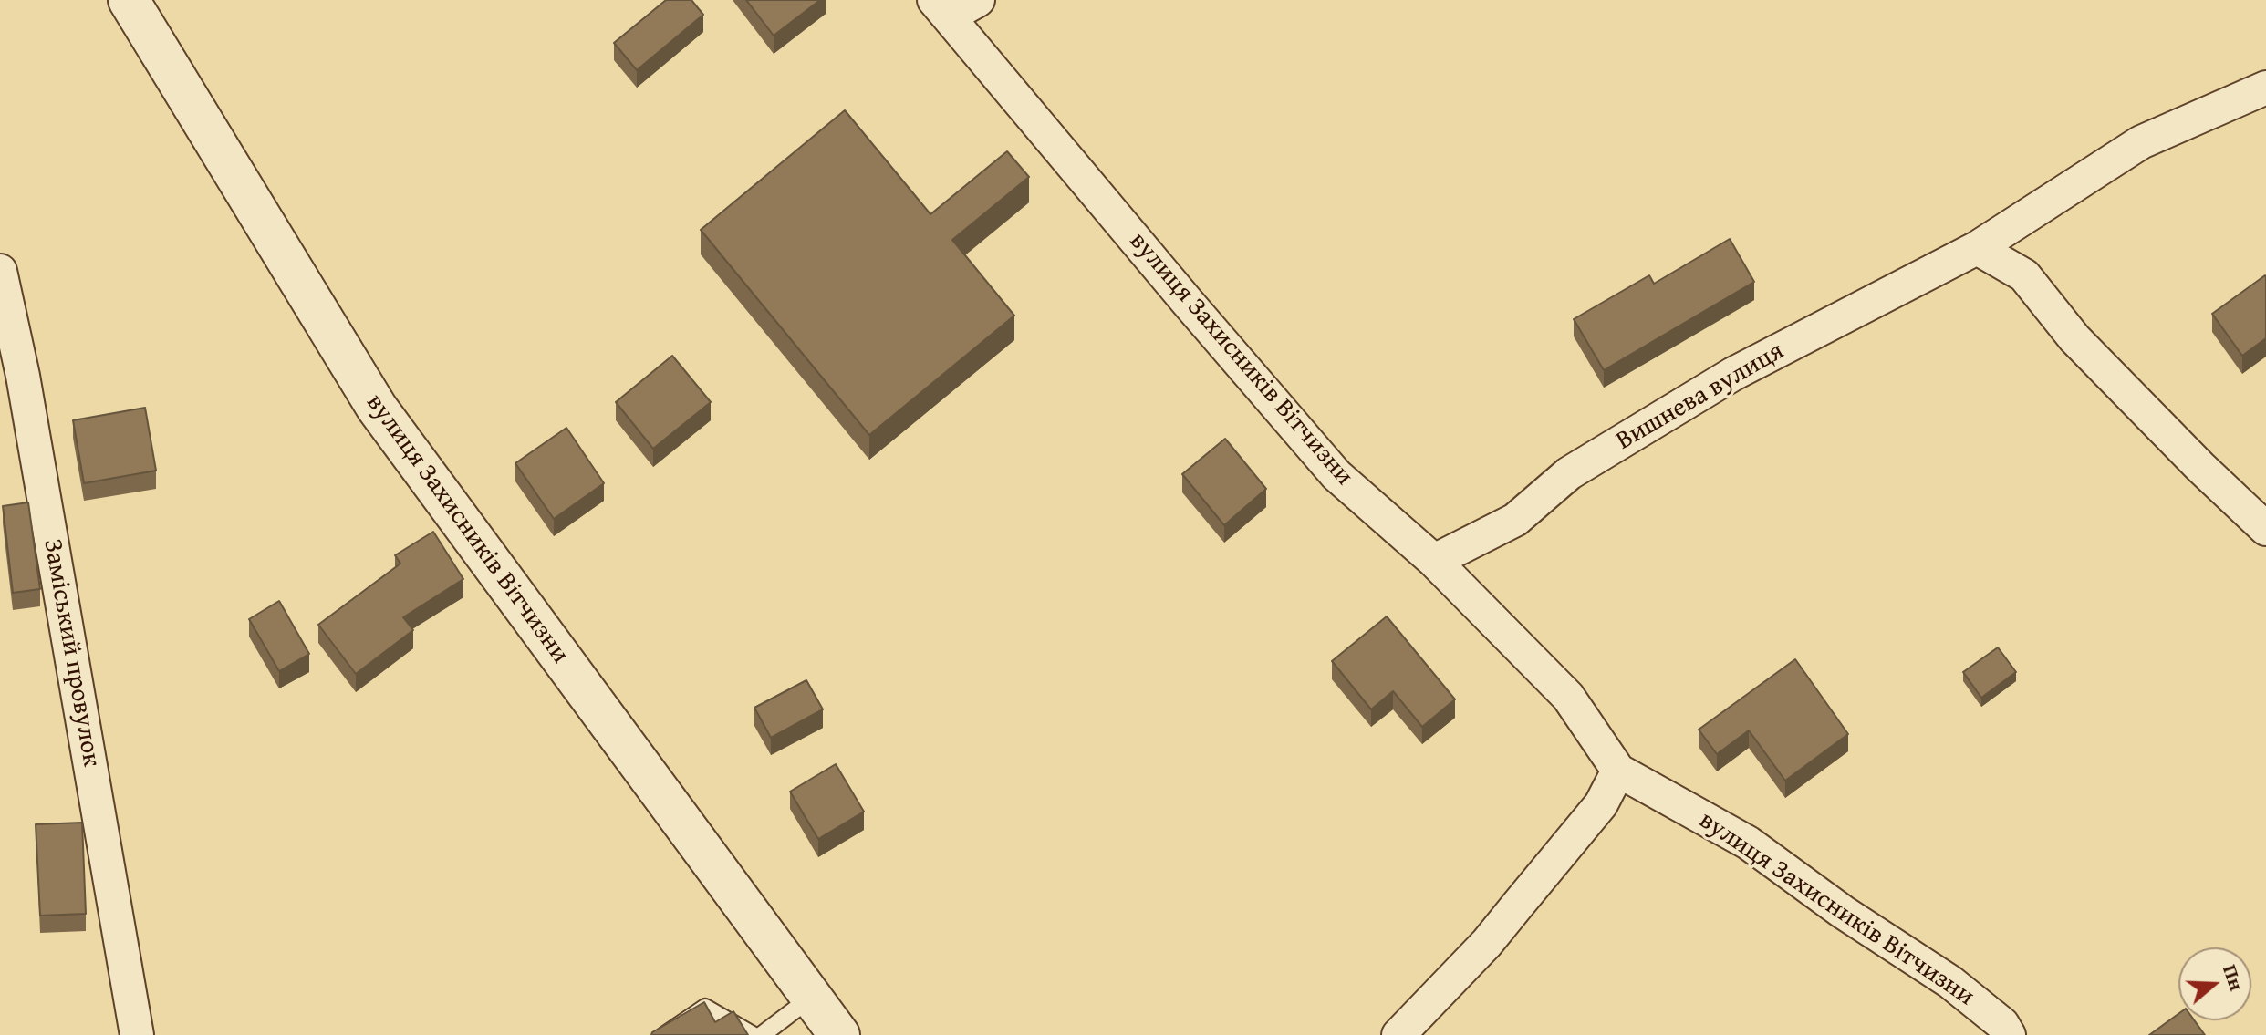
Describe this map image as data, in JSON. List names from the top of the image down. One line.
{"streets":{"street":["вулиця Захисників Вітчизни","Вишнева вулиця","Заміський провулок"]},"crossings":[["вулиця Захисників Вітчизни","Вишнева вулиця"]],"north":"right"}
